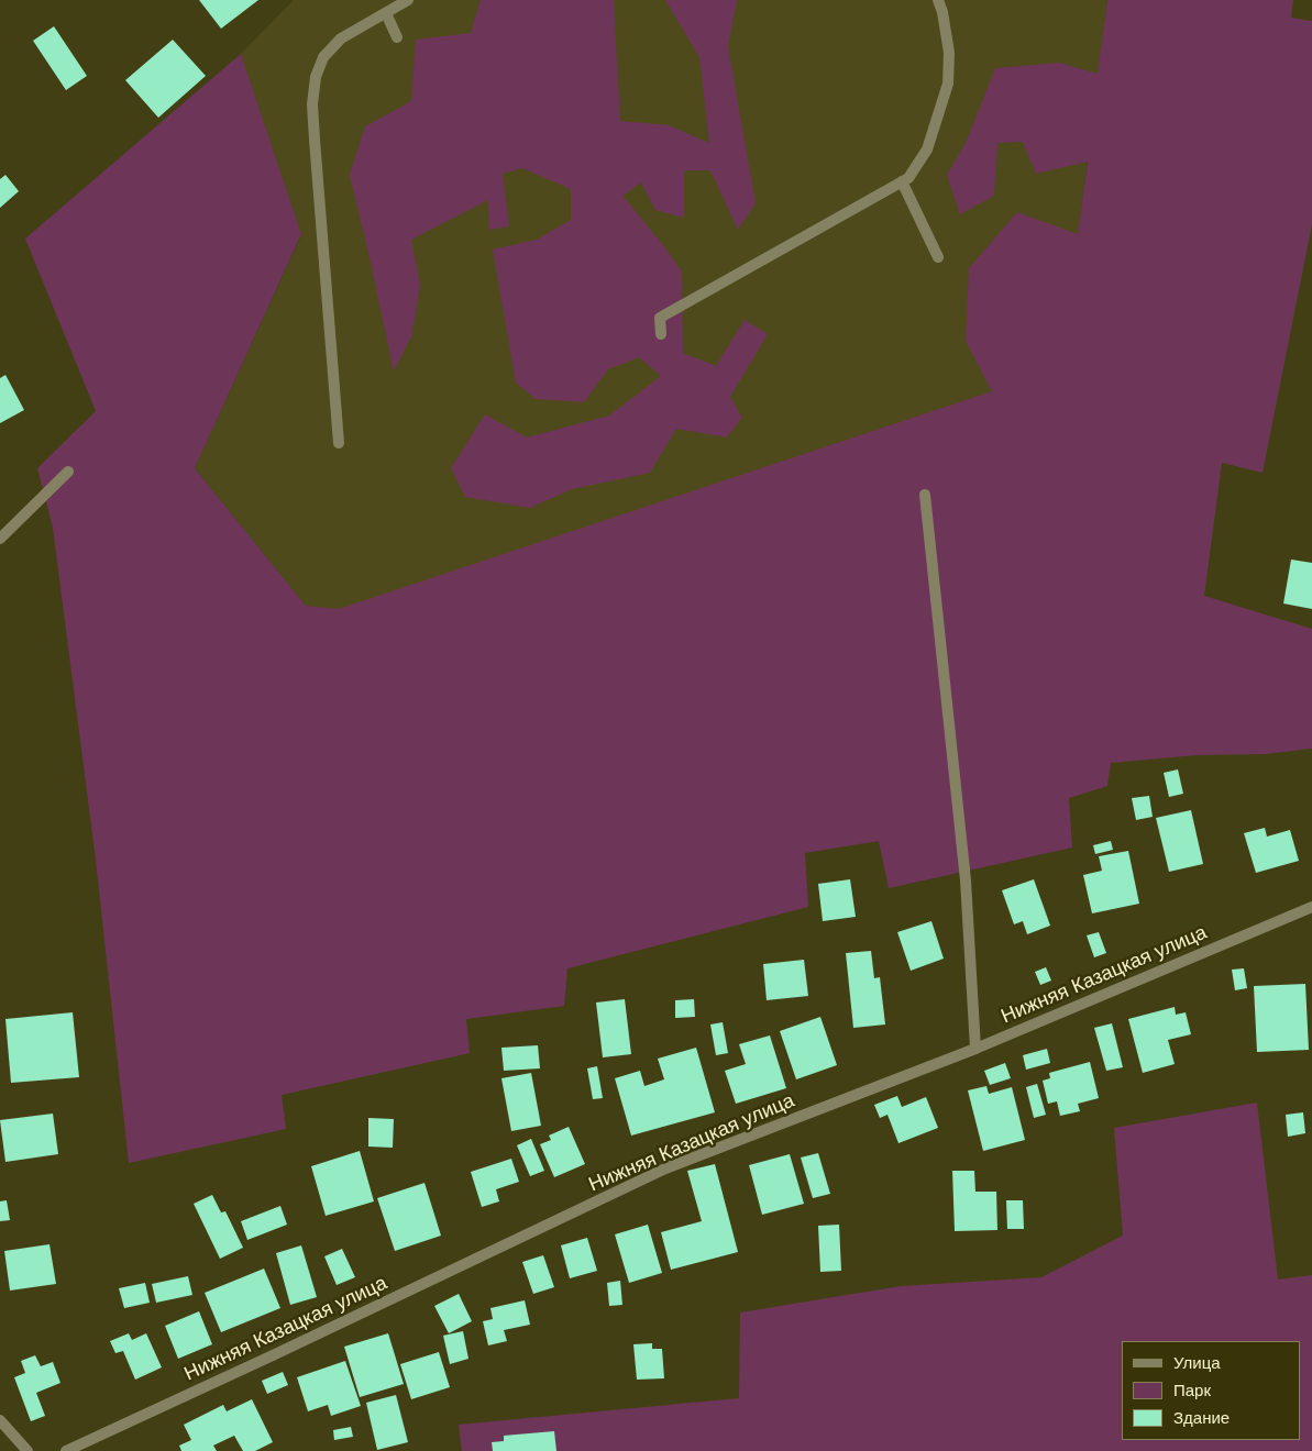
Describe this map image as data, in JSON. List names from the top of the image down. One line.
{"streets":{"street":["Нижняя Казацкая улица"]},"legend":["Улица","Парк","Здание"]}
